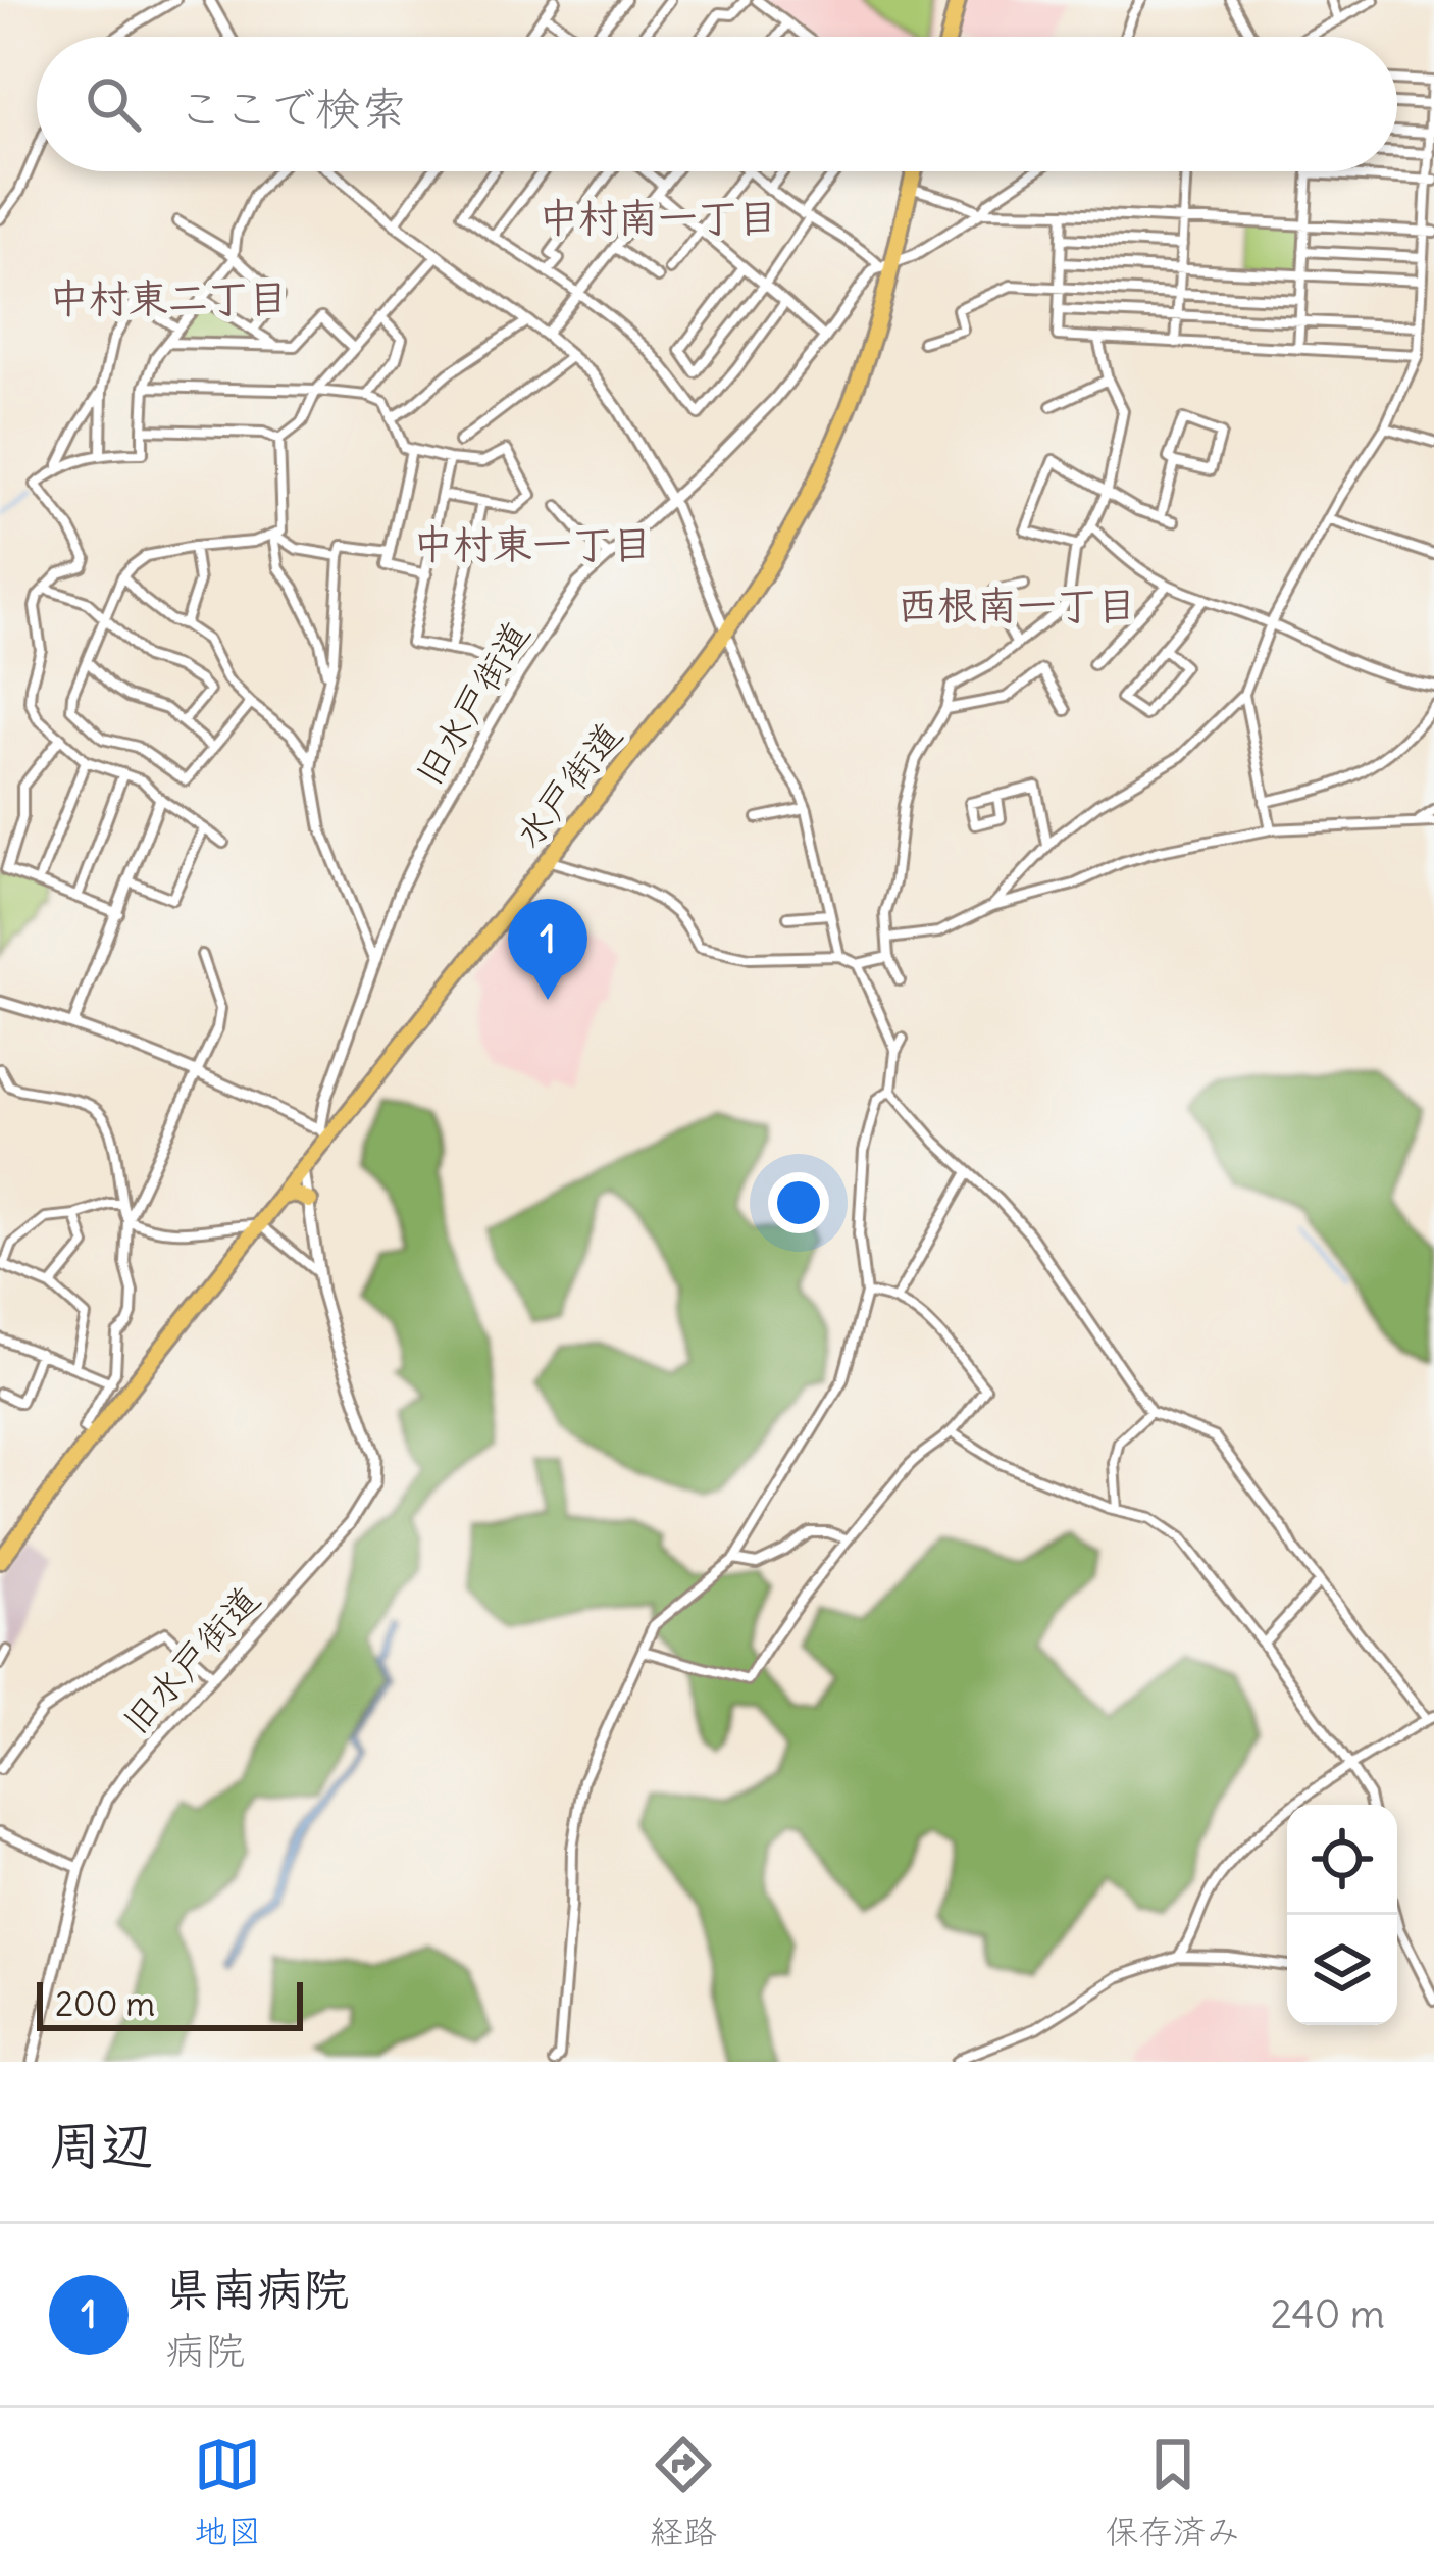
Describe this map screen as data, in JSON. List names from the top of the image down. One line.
{"streets":{"highway":["水戸街道"],"street":["旧水戸街道"]},"crossings":[["旧水戸街道","水戸街道"]],"districts":["中村南一丁目","中村東二丁目","中村東一丁目","西根南一丁目"],"scale_bar":"200 m","page":{"search":"ここで検索","pins":"1","scale":"200 m","heading":"周辺","list":[{"mark":"1","name":"県南病院","note":"病院","value":"240 m"}],"nav":["地図","経路","保存済み"]}}
